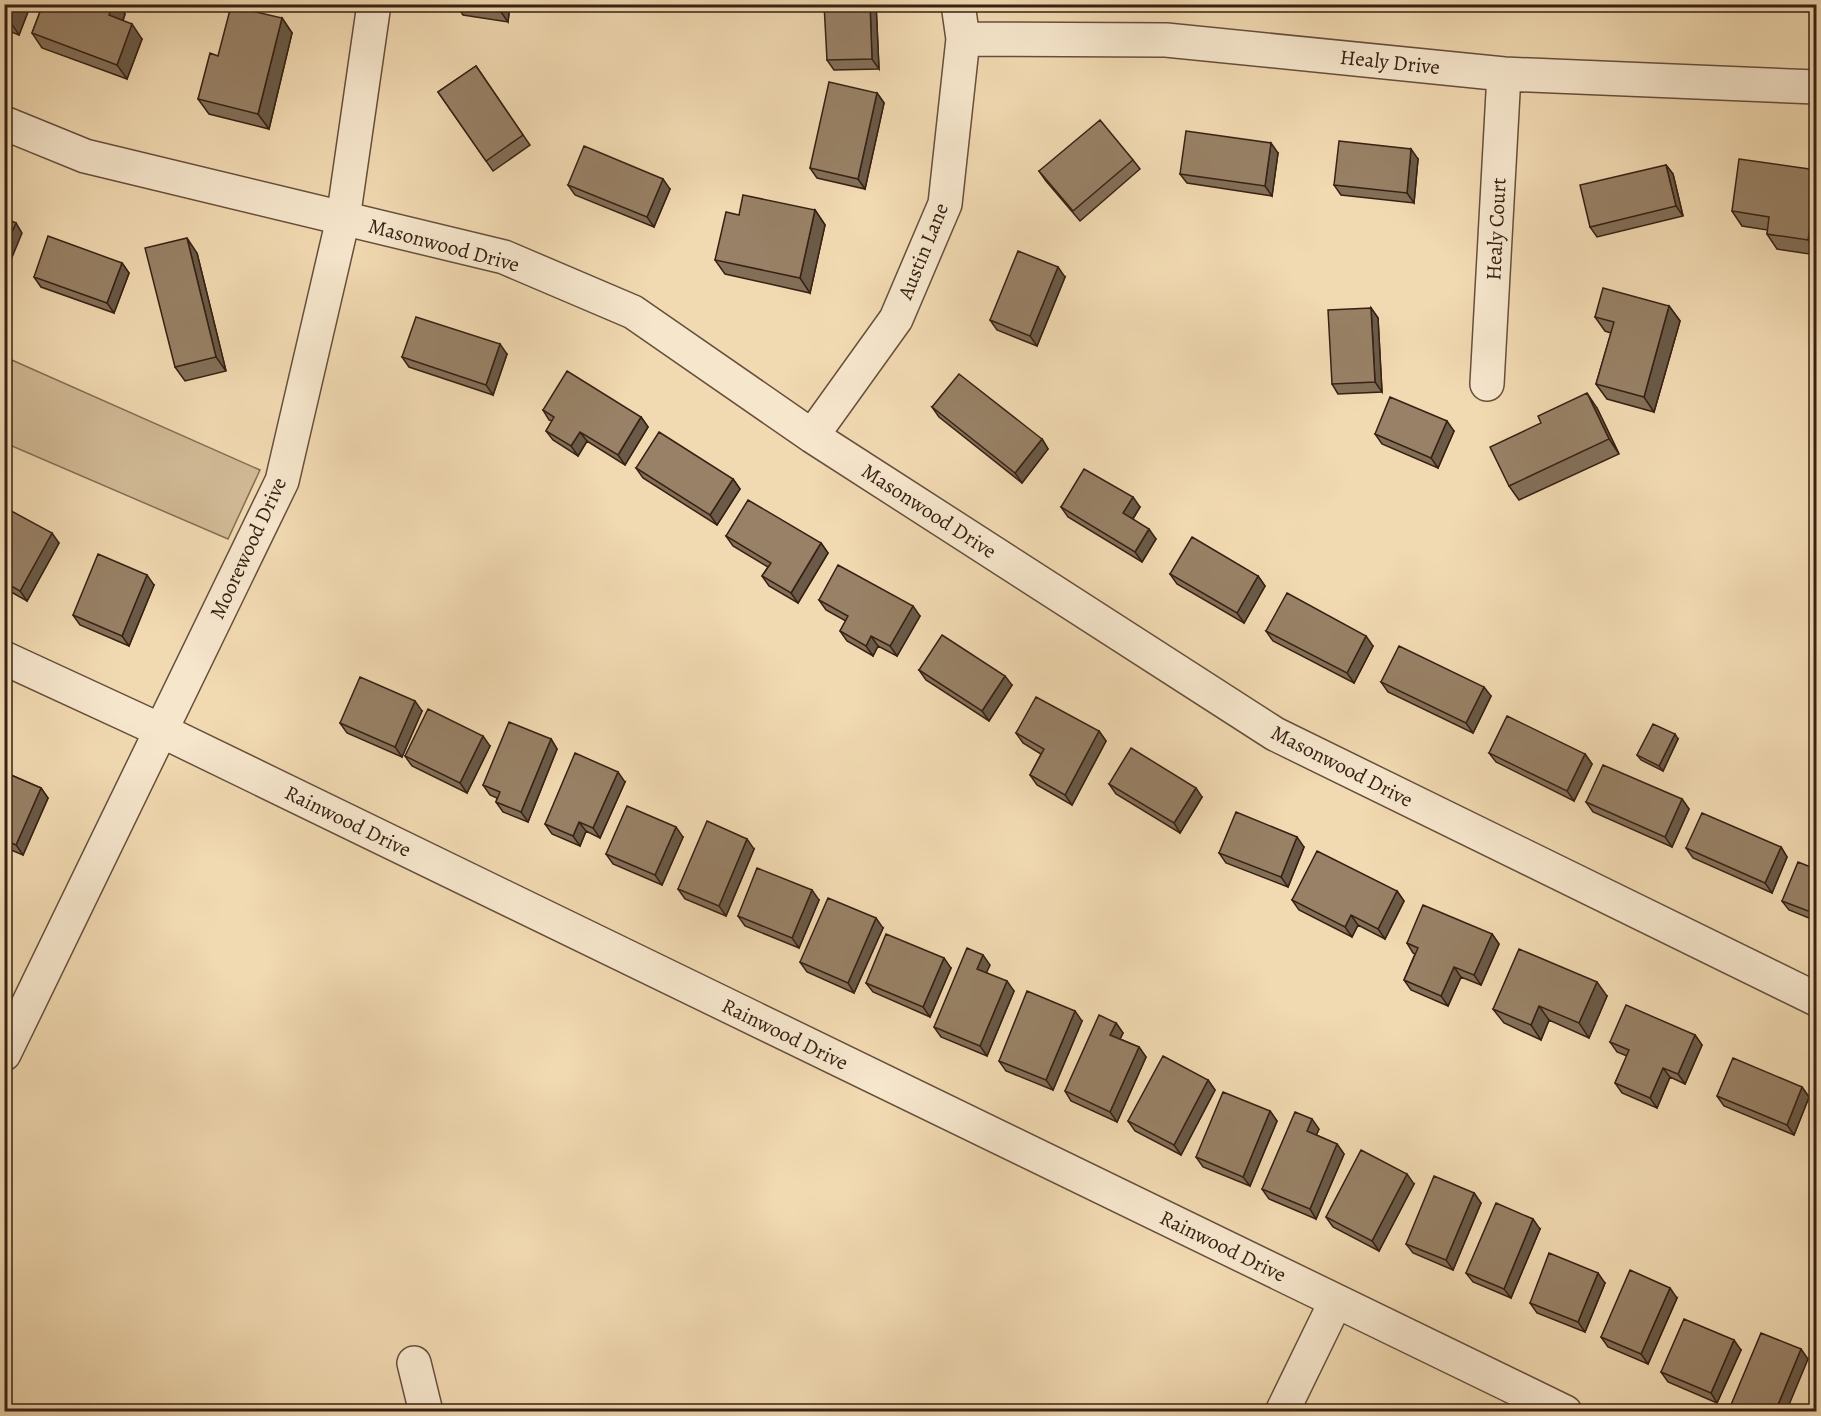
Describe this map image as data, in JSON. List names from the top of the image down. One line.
{"streets":{"street":["Healy Drive","Healy Court","Masonwood Drive","Austin Lane","Moorewood Drive","Rainwood Drive"]},"crossings":[["Healy Drive","Healy Court"],["Healy Drive","Austin Lane"],["Masonwood Drive","Austin Lane"],["Masonwood Drive","Moorewood Drive"],["Moorewood Drive","Rainwood Drive"]]}
